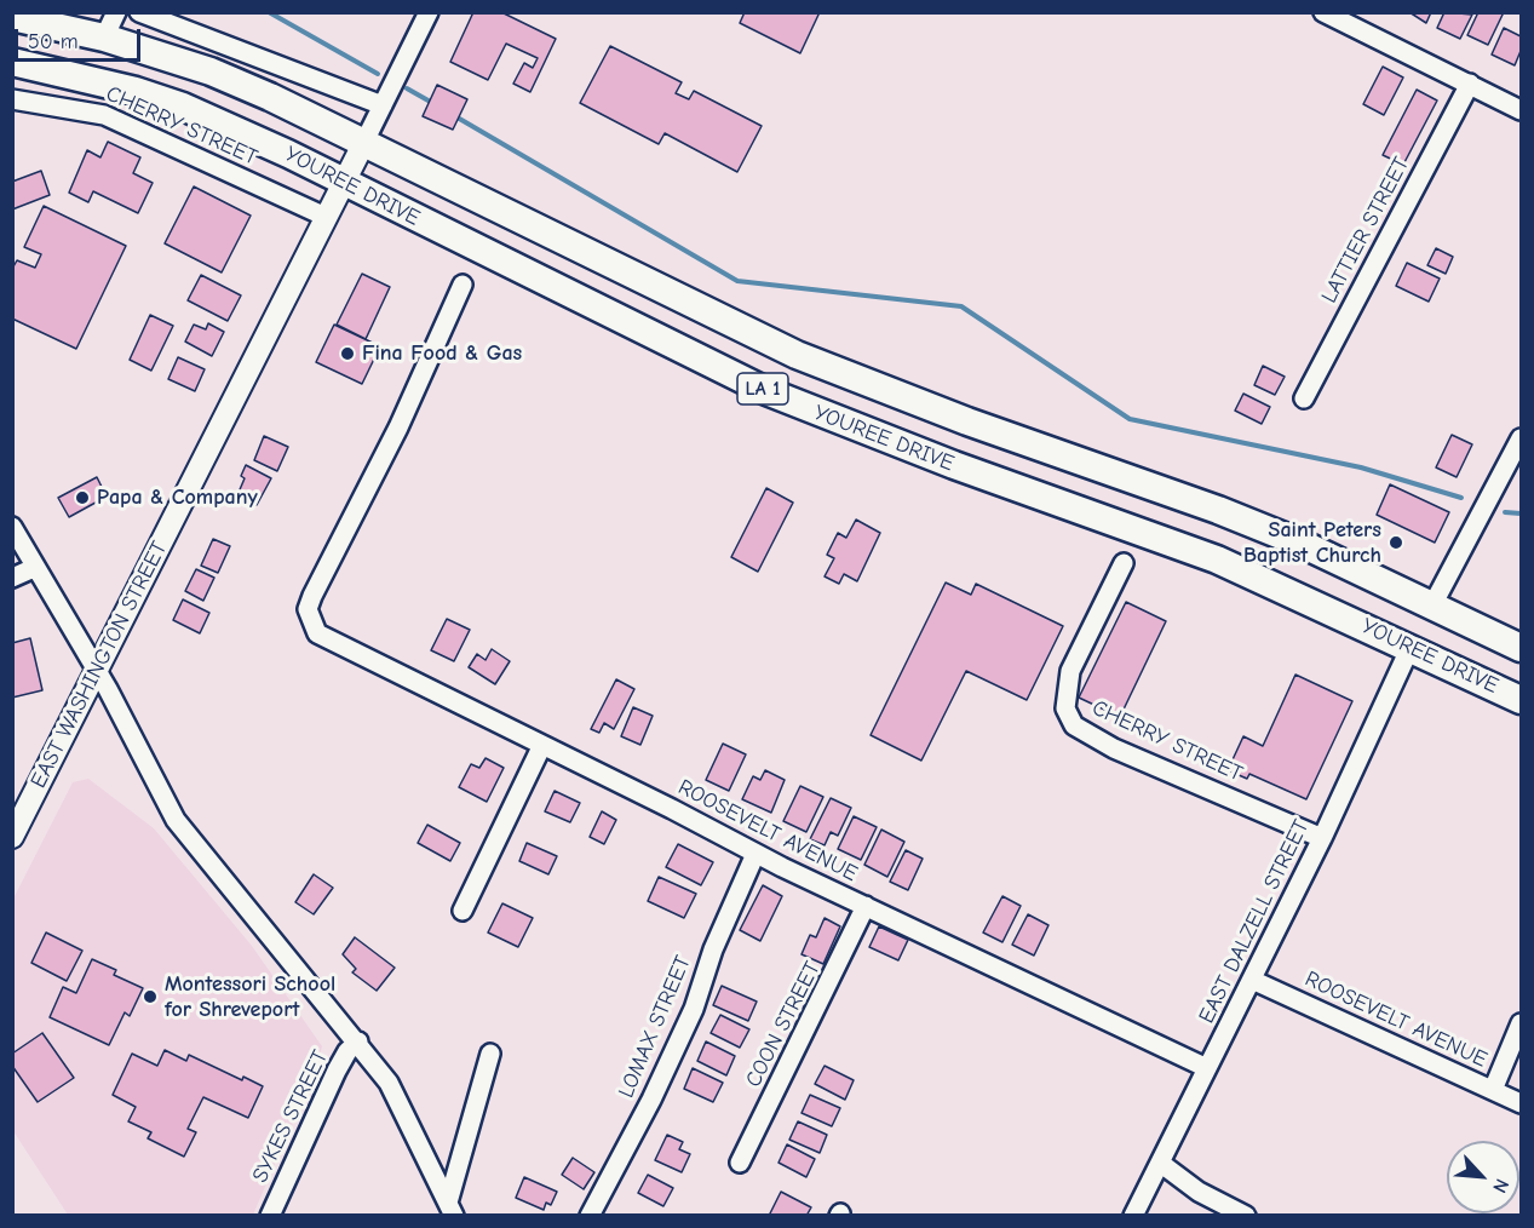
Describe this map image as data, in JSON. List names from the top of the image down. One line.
{"streets":{"main road":["YOUREE DRIVE","LA 1"],"street":["CHERRY STREET","LATTIER STREET","EAST WASHINGTON STREET","ROOSEVELT AVENUE","EAST DALZELL STREET","COON STREET","LOMAX STREET","SYKES STREET"]},"crossings":[["CHERRY STREET","EAST WASHINGTON STREET"],["CHERRY STREET","EAST DALZELL STREET"],["YOUREE DRIVE","EAST WASHINGTON STREET"],["YOUREE DRIVE","EAST DALZELL STREET"],["ROOSEVELT AVENUE","EAST DALZELL STREET"],["ROOSEVELT AVENUE","COON STREET"],["ROOSEVELT AVENUE","LOMAX STREET"]],"places":["Fina Food & Gas","Papa & Company","Saint Peters Baptist Church","Montessori School for Shreveport"],"scale_bar":"50 m","north":"bottom right"}
